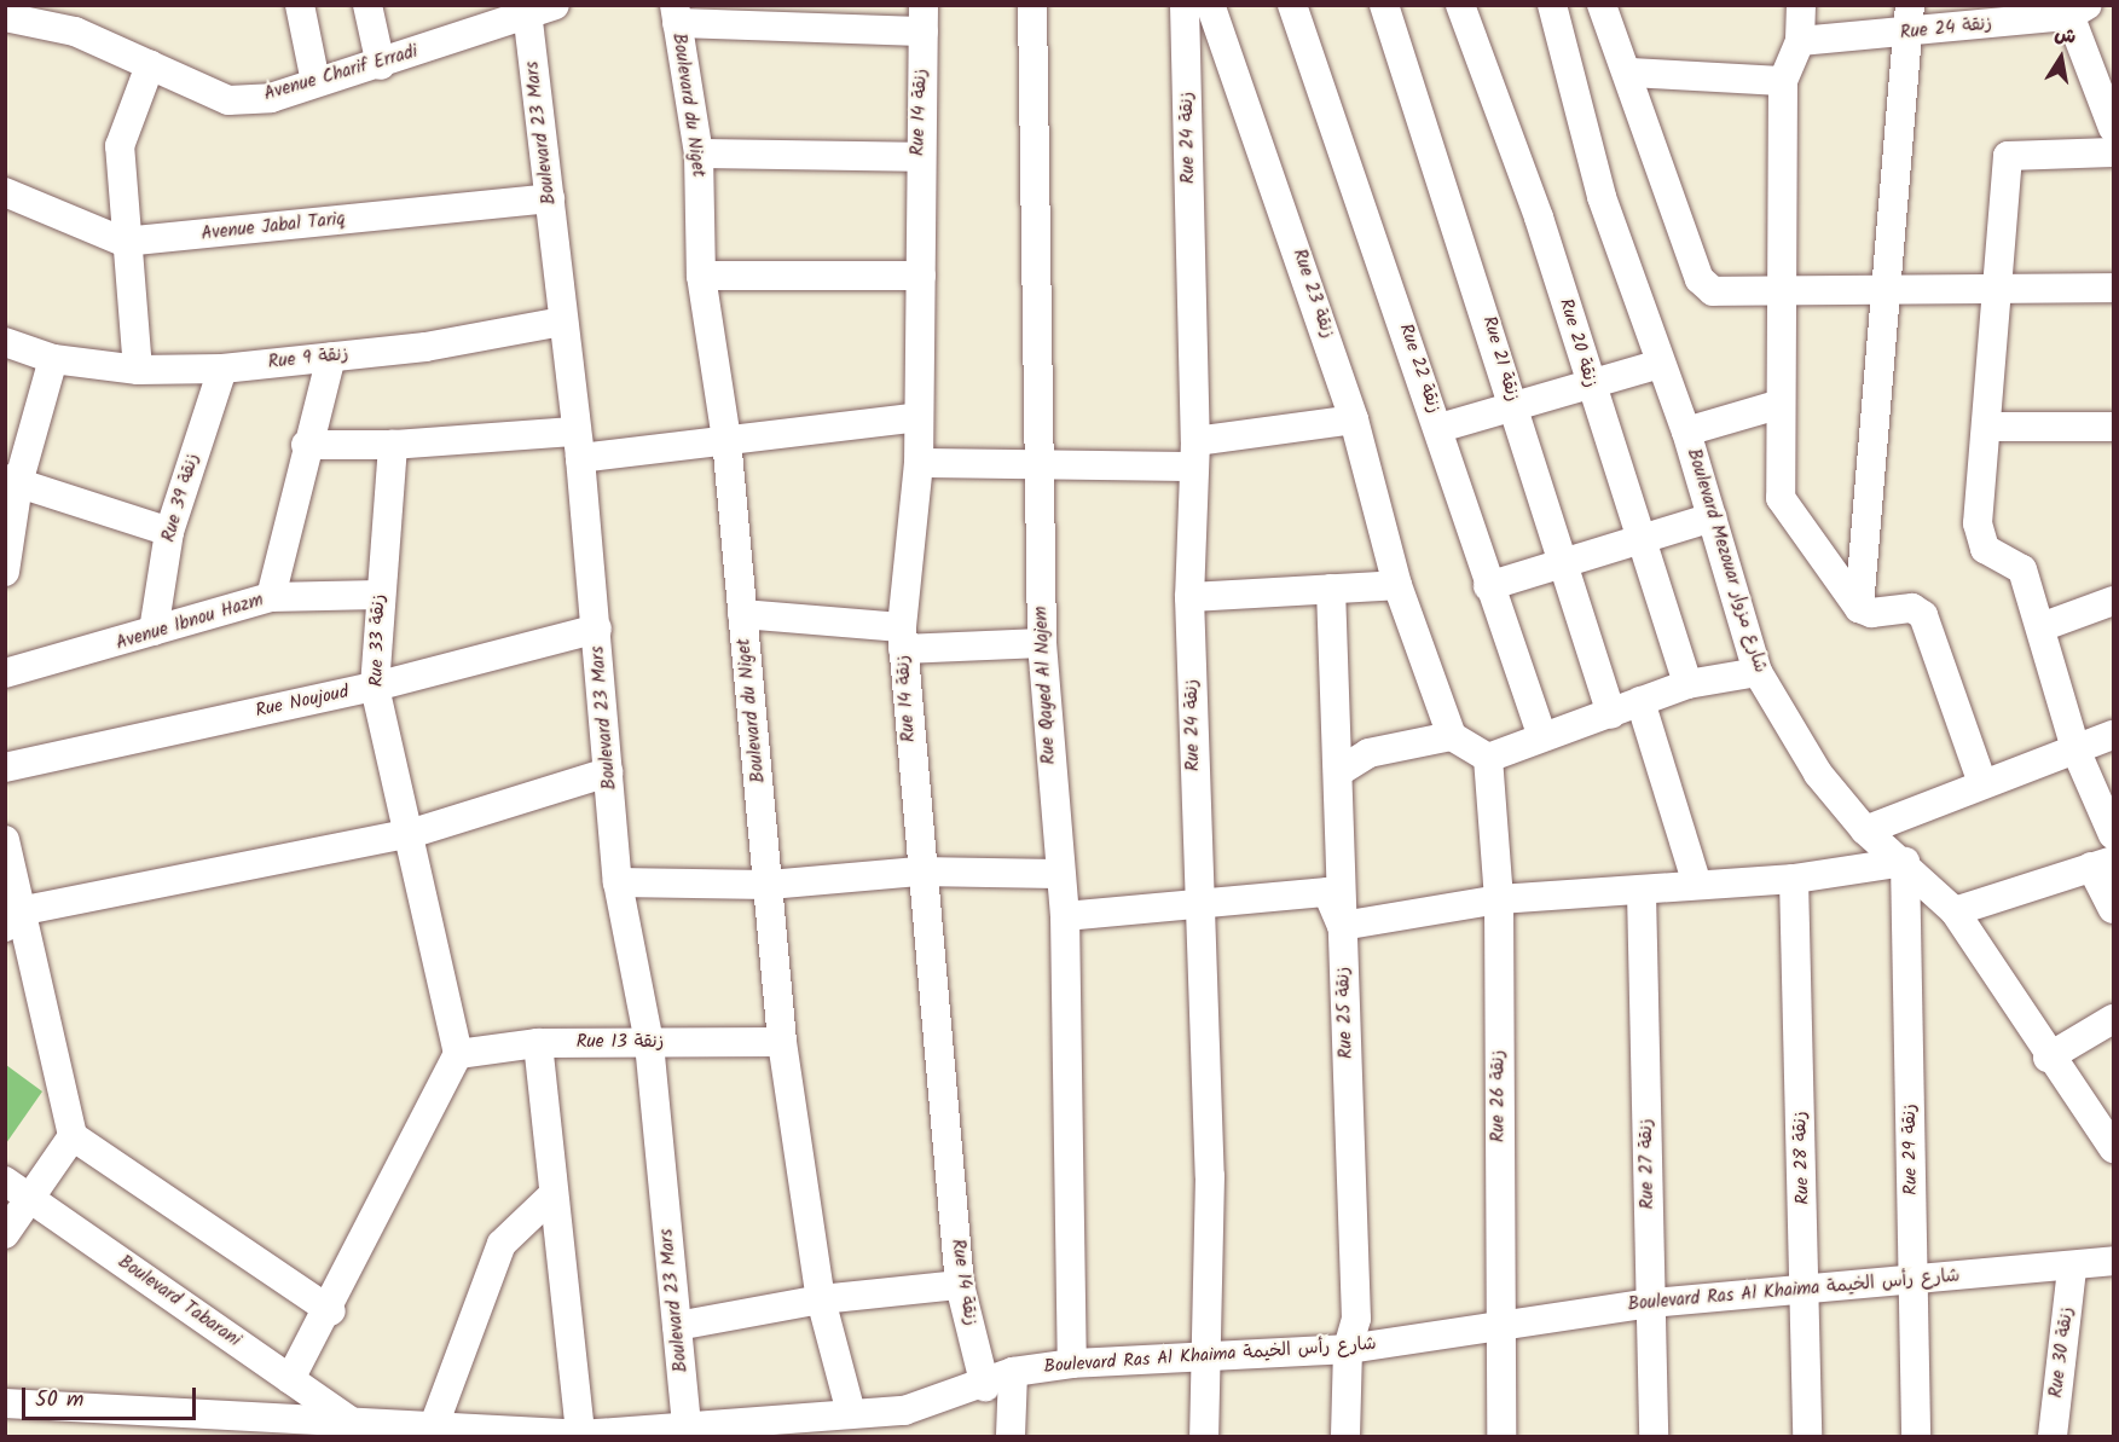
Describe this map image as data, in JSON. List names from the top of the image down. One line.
{"streets":{"street":["Rue 24 زنقة","Avenue Charif Erradi","Boulevard du Niget","Rue 14 زنقة","Boulevard 23 Mars","Avenue Jabal Tariq","Rue 23 زنقة","Rue 20 زنقة","Rue 9 زنقة","Rue 21 زنقة","Rue 22 زنقة","Rue 39 زنقة","Boulevard Mezouar شارع مزوار","Avenue Ibnou Hazm","Rue 33 زنقة","Rue Qayed Al Najem","Rue Noujoud","Rue 25 زنقة","Rue 13 زنقة","Rue 26 زنقة","Rue 29 زنقة","Rue 28 زنقة","Rue 27 زنقة","Boulevard Ras Al Khaima شارع رأس الخيمة","Boulevard Tabarani","Rue 30 زنقة"]},"crossings":[["Rue 24 زنقة","Rue 23 زنقة"],["Rue 24 زنقة","Boulevard Ras Al Khaima شارع رأس الخيمة"],["Avenue Charif Erradi","Boulevard 23 Mars"],["Boulevard du Niget","Rue 13 زنقة"],["Boulevard du Niget","Boulevard Ras Al Khaima شارع رأس الخيمة"],["Rue 14 زنقة","Boulevard Ras Al Khaima شارع رأس الخيمة"],["Boulevard 23 Mars","Avenue Jabal Tariq"],["Boulevard 23 Mars","Rue 9 زنقة"],["Boulevard 23 Mars","Rue Noujoud"],["Boulevard 23 Mars","Rue 13 زنقة"],["Boulevard 23 Mars","Boulevard Ras Al Khaima شارع رأس الخيمة"],["Rue 9 زنقة","Rue 39 زنقة"],["Rue 39 زنقة","Avenue Ibnou Hazm"],["Boulevard Mezouar شارع مزوار","Rue 29 زنقة"],["Avenue Ibnou Hazm","Rue 33 زنقة"],["Rue 33 زنقة","Rue Noujoud"],["Rue 33 زنقة","Rue 13 زنقة"],["Rue Qayed Al Najem","Boulevard Ras Al Khaima شارع رأس الخيمة"],["Rue 25 زنقة","Boulevard Ras Al Khaima شارع رأس الخيمة"],["Rue 26 زنقة","Boulevard Ras Al Khaima شارع رأس الخيمة"],["Rue 29 زنقة","Boulevard Ras Al Khaima شارع رأس الخيمة"],["Rue 28 زنقة","Boulevard Ras Al Khaima شارع رأس الخيمة"],["Rue 27 زنقة","Boulevard Ras Al Khaima شارع رأس الخيمة"],["Boulevard Ras Al Khaima شارع رأس الخيمة","Boulevard Tabarani"],["Boulevard Ras Al Khaima شارع رأس الخيمة","Rue 30 زنقة"]],"scale_bar":"50 m","north":"top"}
